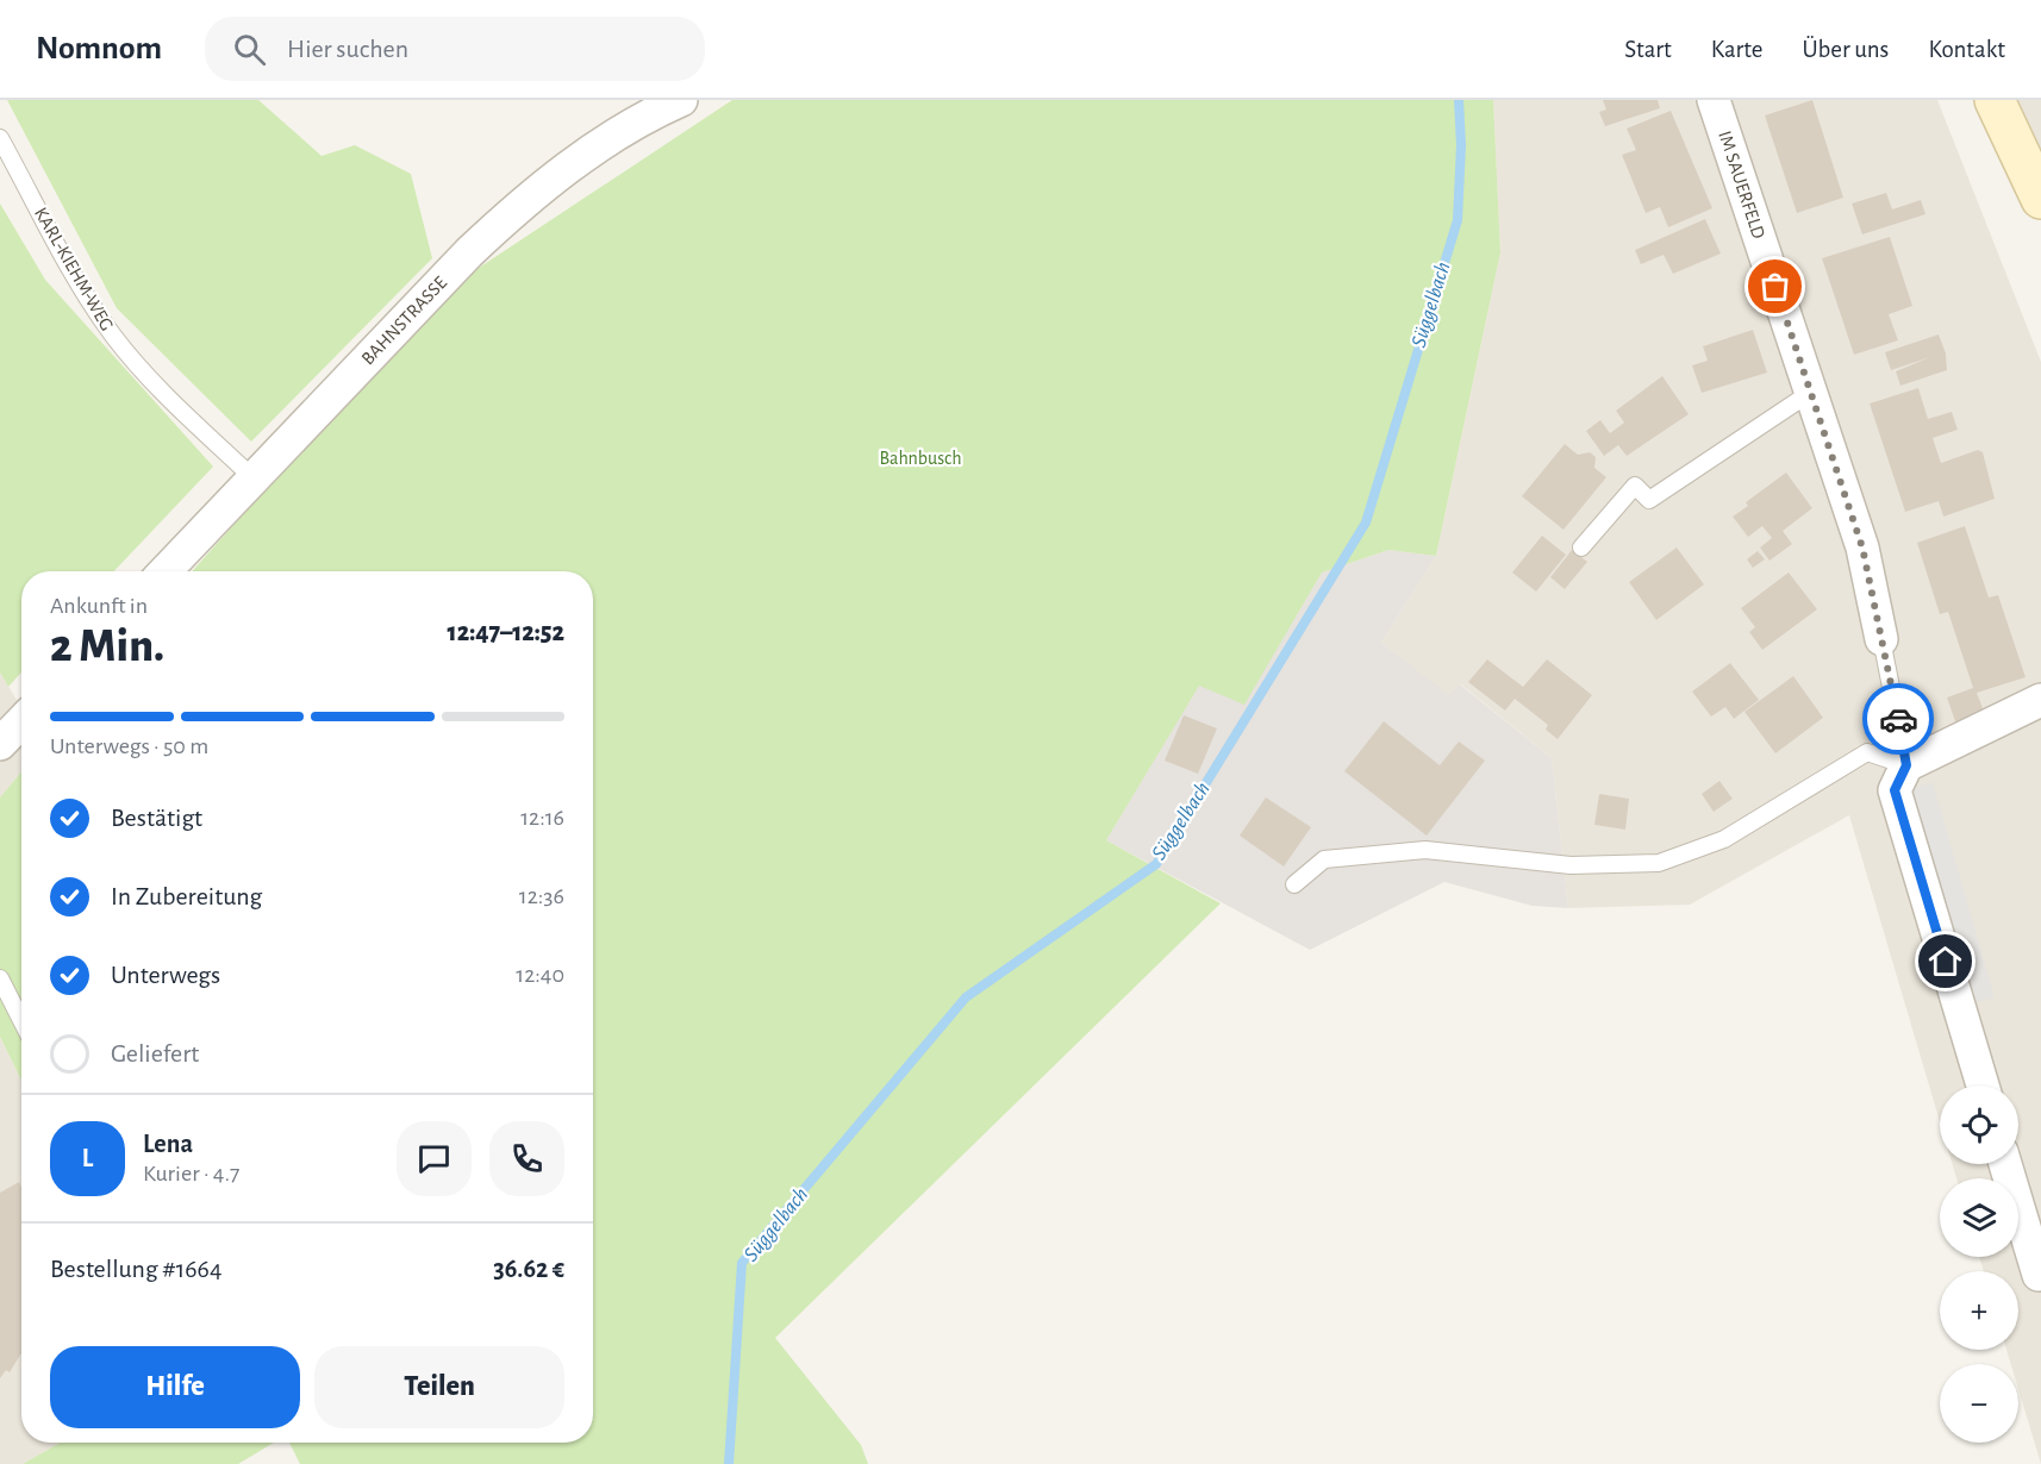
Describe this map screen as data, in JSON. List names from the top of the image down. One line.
{"streets":{"street":["IM SAUERFELD","BAHNSTRASSE"],"lane":["KARL-KIEHM-WEG"]},"crossings":[["KARL-KIEHM-WEG","BAHNSTRASSE"]],"water":["Süggelbach"],"parks":["Bahnbusch"],"page":{"header":"Nomnom","search":"Hier suchen","nav":["Start","Karte","Über uns","Kontakt"],"heading":["2 Min.","Ankunft in","12:47–12:52"],"panel":["Lena","Kurier · 4.7","Bestellung #1664","36.62 €"],"bar":"Unterwegs · 50 m","list":[["Bestätigt","12:16"],["In Zubereitung","12:36"],["Unterwegs","12:40"],"Geliefert"],"map_buttons":["+","−"],"round":"L","buttons":["Hilfe","Teilen"]}}
